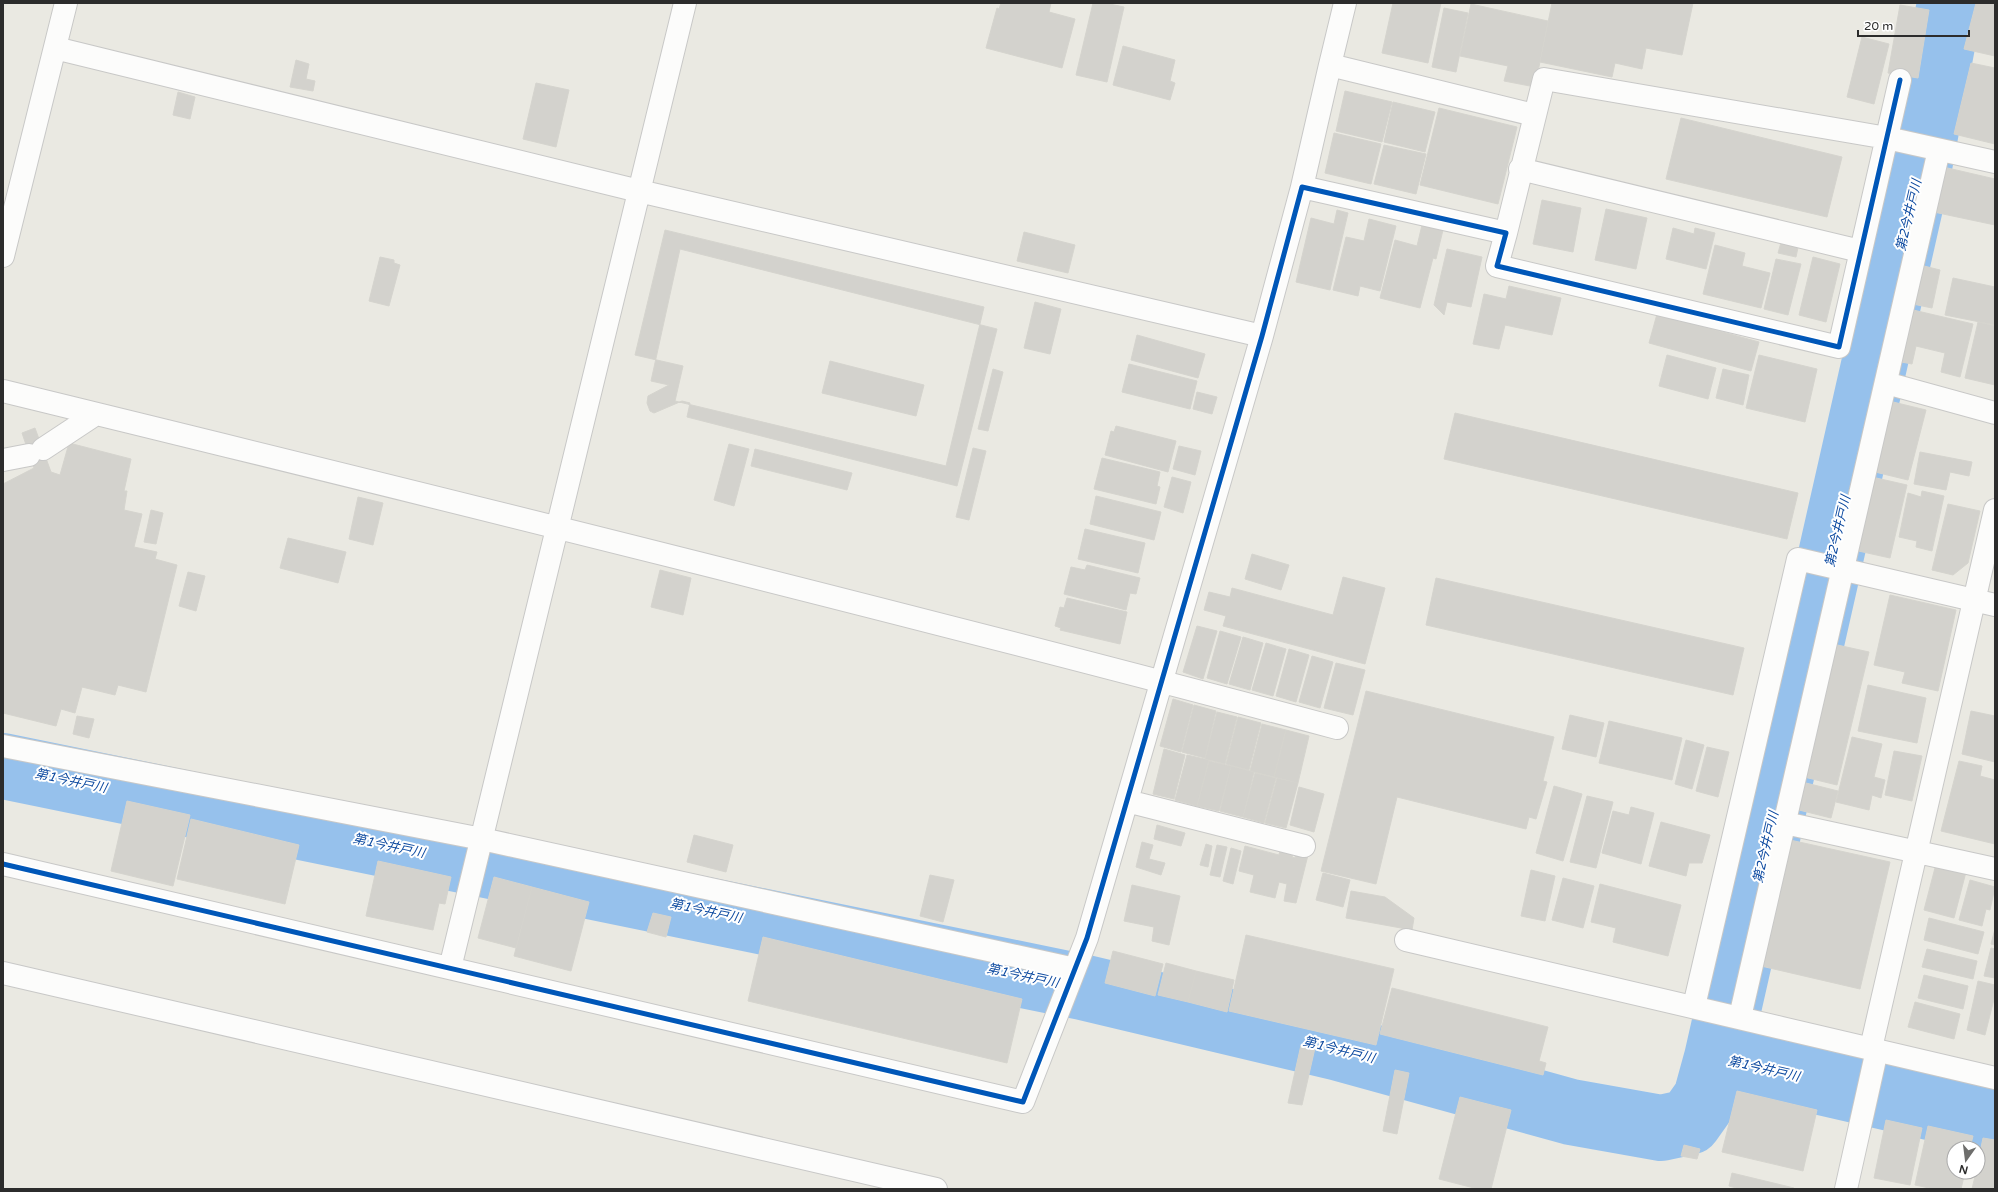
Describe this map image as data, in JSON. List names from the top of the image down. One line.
{"water":["第2今井戸川","第1今井戸川"],"scale_bar":"20 m","north":"bottom"}
